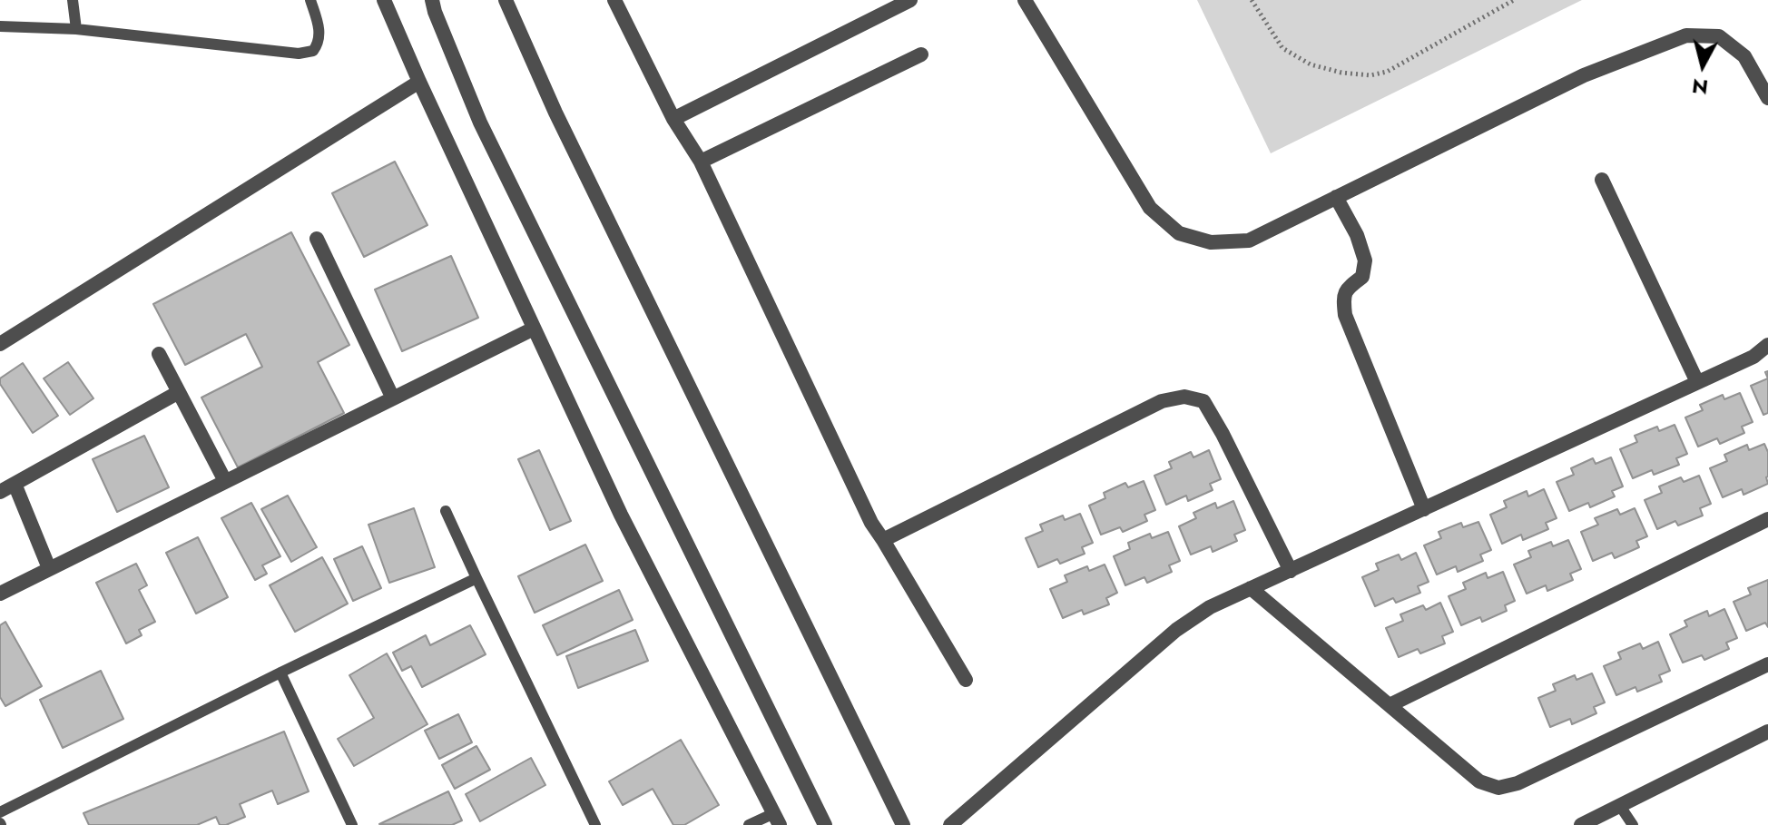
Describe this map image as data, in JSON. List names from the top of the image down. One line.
{"north":"bottom"}
